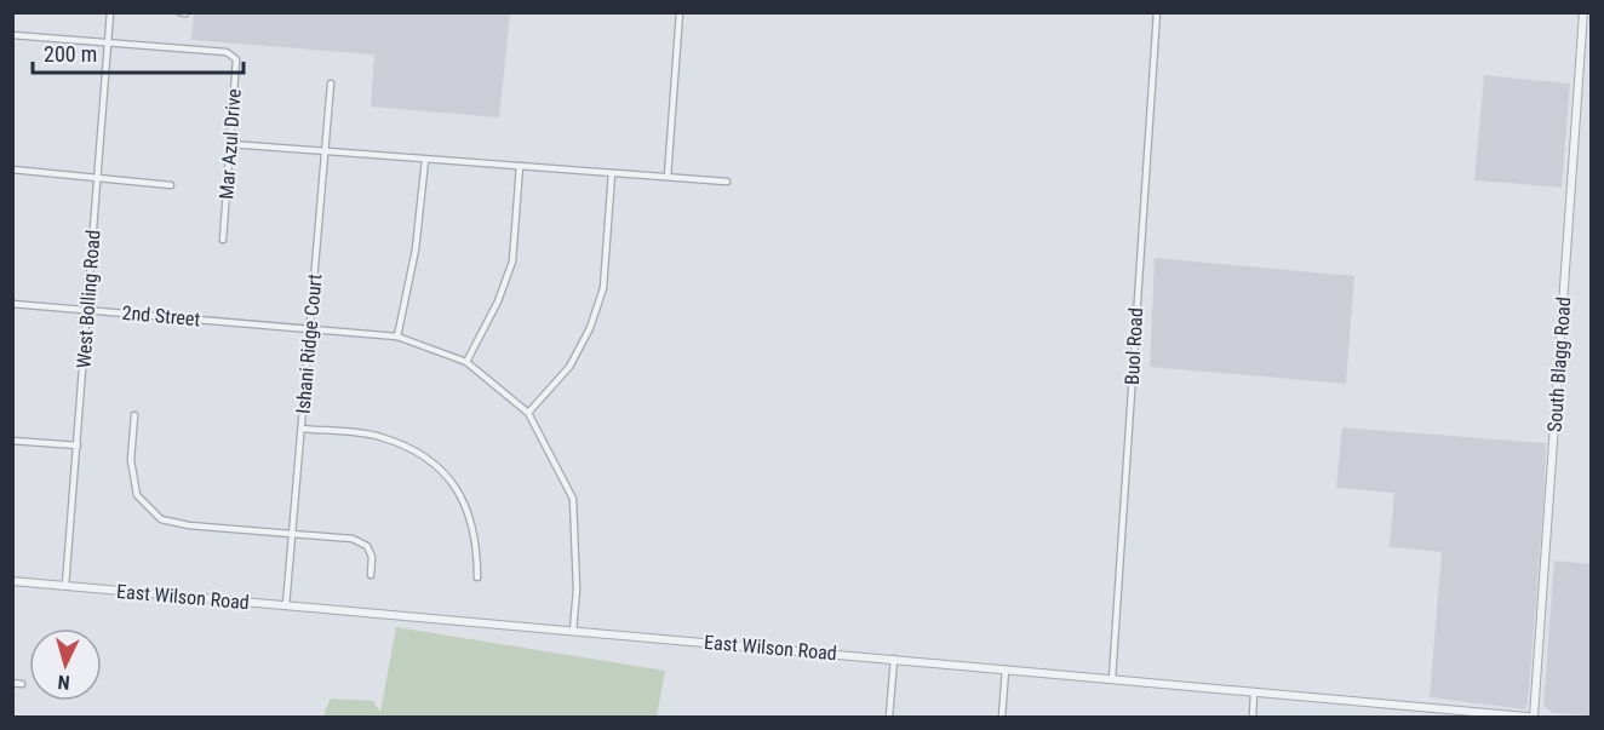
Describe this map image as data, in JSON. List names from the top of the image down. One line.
{"streets":{"street":["Mar Azul Drive","West Bolling Road","2nd Street","Ishani Ridge Court","Buol Road","South Blagg Road","East Wilson Road"]},"crossings":[["Mar Azul Drive","West Bolling Road"],["West Bolling Road","2nd Street"],["West Bolling Road","East Wilson Road"],["2nd Street","Ishani Ridge Court"],["Ishani Ridge Court","East Wilson Road"],["Buol Road","East Wilson Road"]],"scale_bar":"200 m","north":"bottom"}
